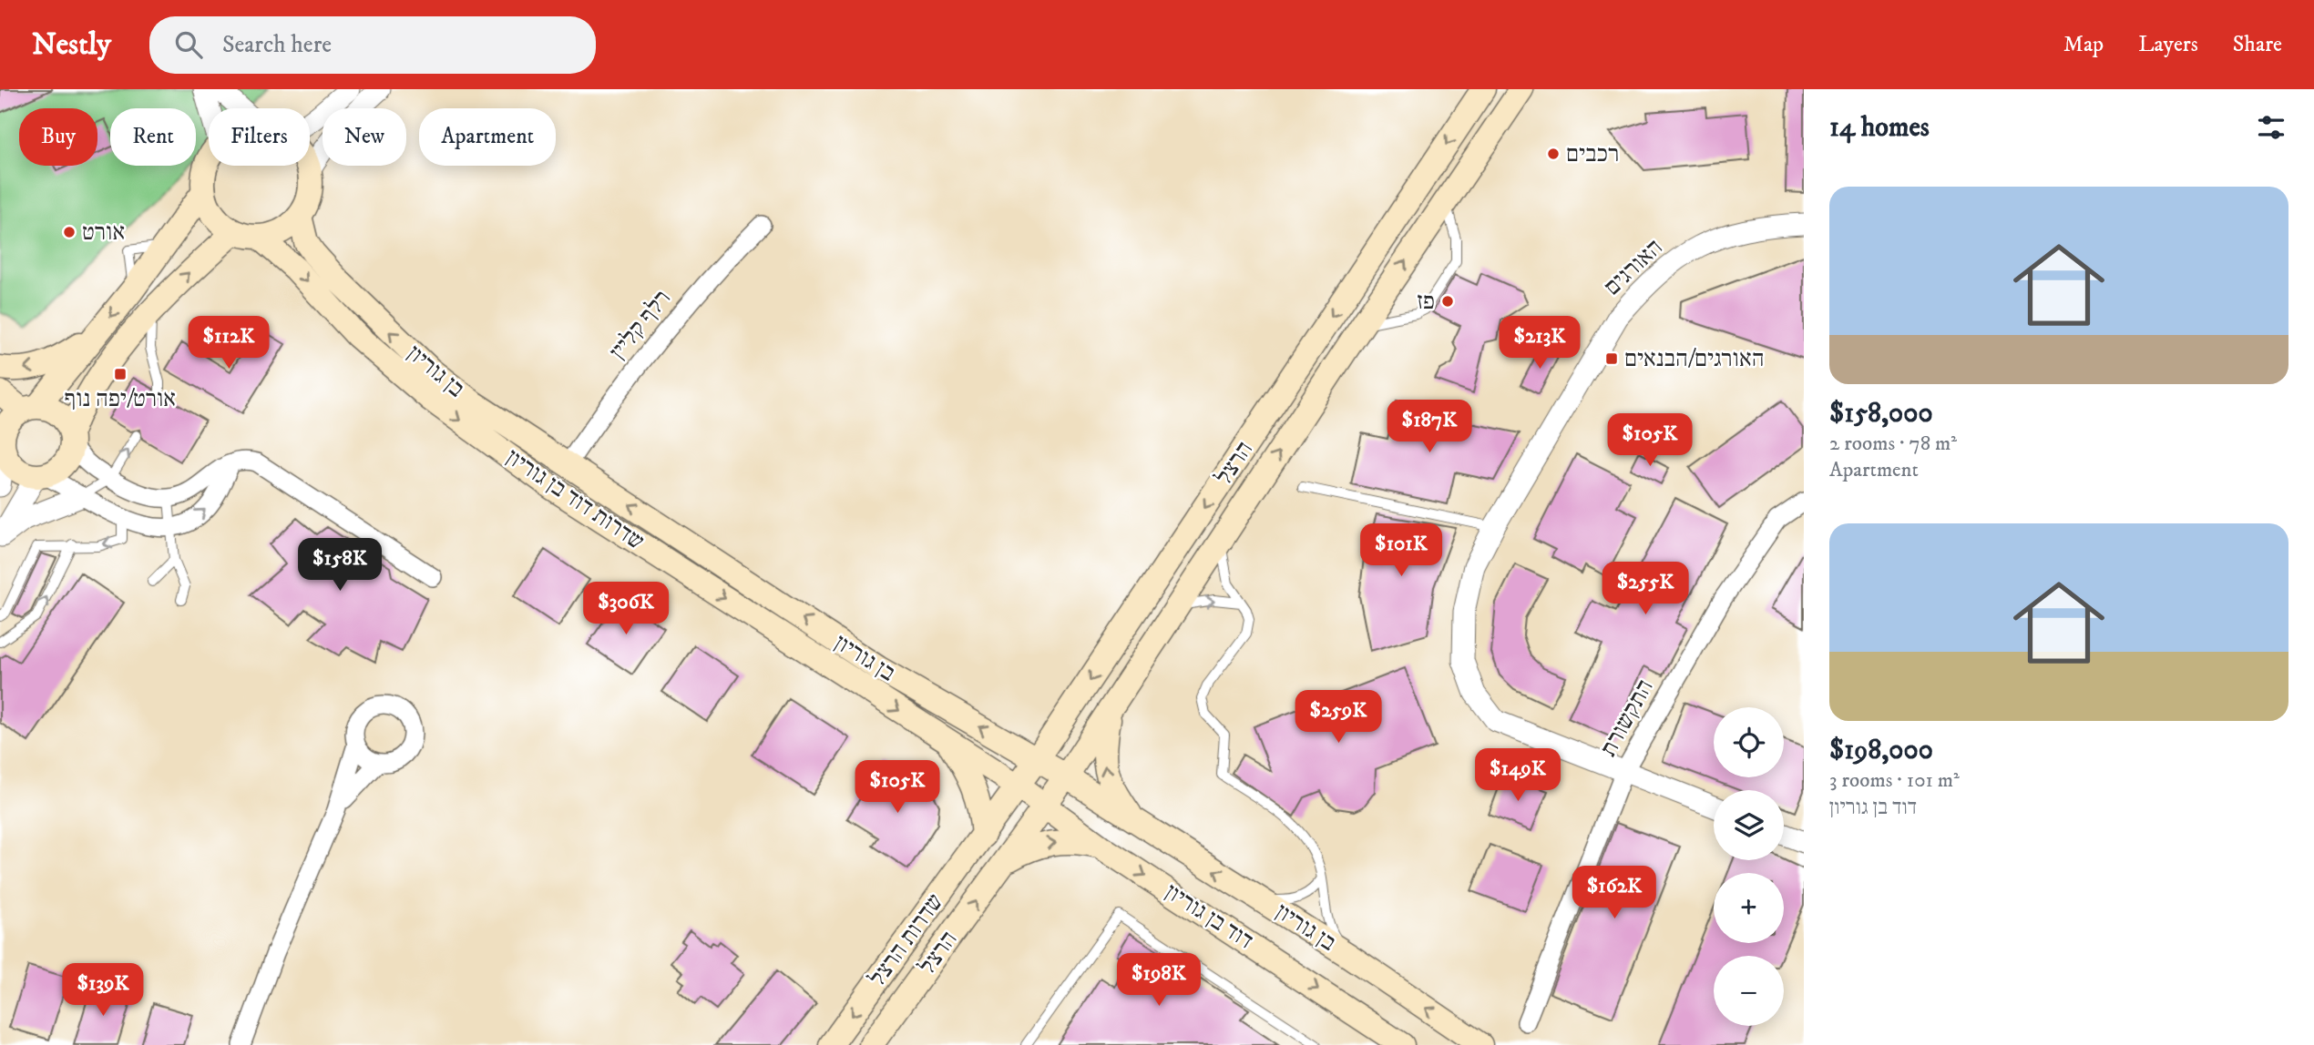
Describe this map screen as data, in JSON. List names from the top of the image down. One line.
{"streets":{"main road":["בן גוריון","הרצל","שדרות דוד בן גוריון","דוד בן גוריון","שדרות הרצל"],"street":["האורגים","רלף קליין","התקשורת"]},"crossings":[["האורגים","התקשורת"],["רלף קליין","בן גוריון"],["בן גוריון","הרצל"],["הרצל","שדרות דוד בן גוריון"],["הרצל","דוד בן גוריון"],["הרצל","שדרות הרצל"],["שדרות דוד בן גוריון","דוד בן גוריון"]],"one_way":["בן גוריון","שדרות דוד בן גוריון","דוד בן גוריון","שדרות הרצל"],"places":{"other":["רכבים","אורט","פז"],"transit":["האורגים/הבנאים","אורט/יפה נוף"]},"page":{"header":"Nestly","search":"Search here","nav":["Map","Layers","Share"],"heading":"14 homes","chip":["Buy","Rent","Filters","New","Apartment"],"list":[{"name":"$158,000","note":"2 rooms · 78 m² · Apartment"},{"name":"$198,000","note":"3 rooms · 101 m² · דוד בן גוריון"}],"price":["$112K","$213K","$187K","$105K","$101K","$158K","$255K","$306K","$259K","$149K","$105K","$162K","$198K","$139K"],"map_buttons":["+","−"]}}
